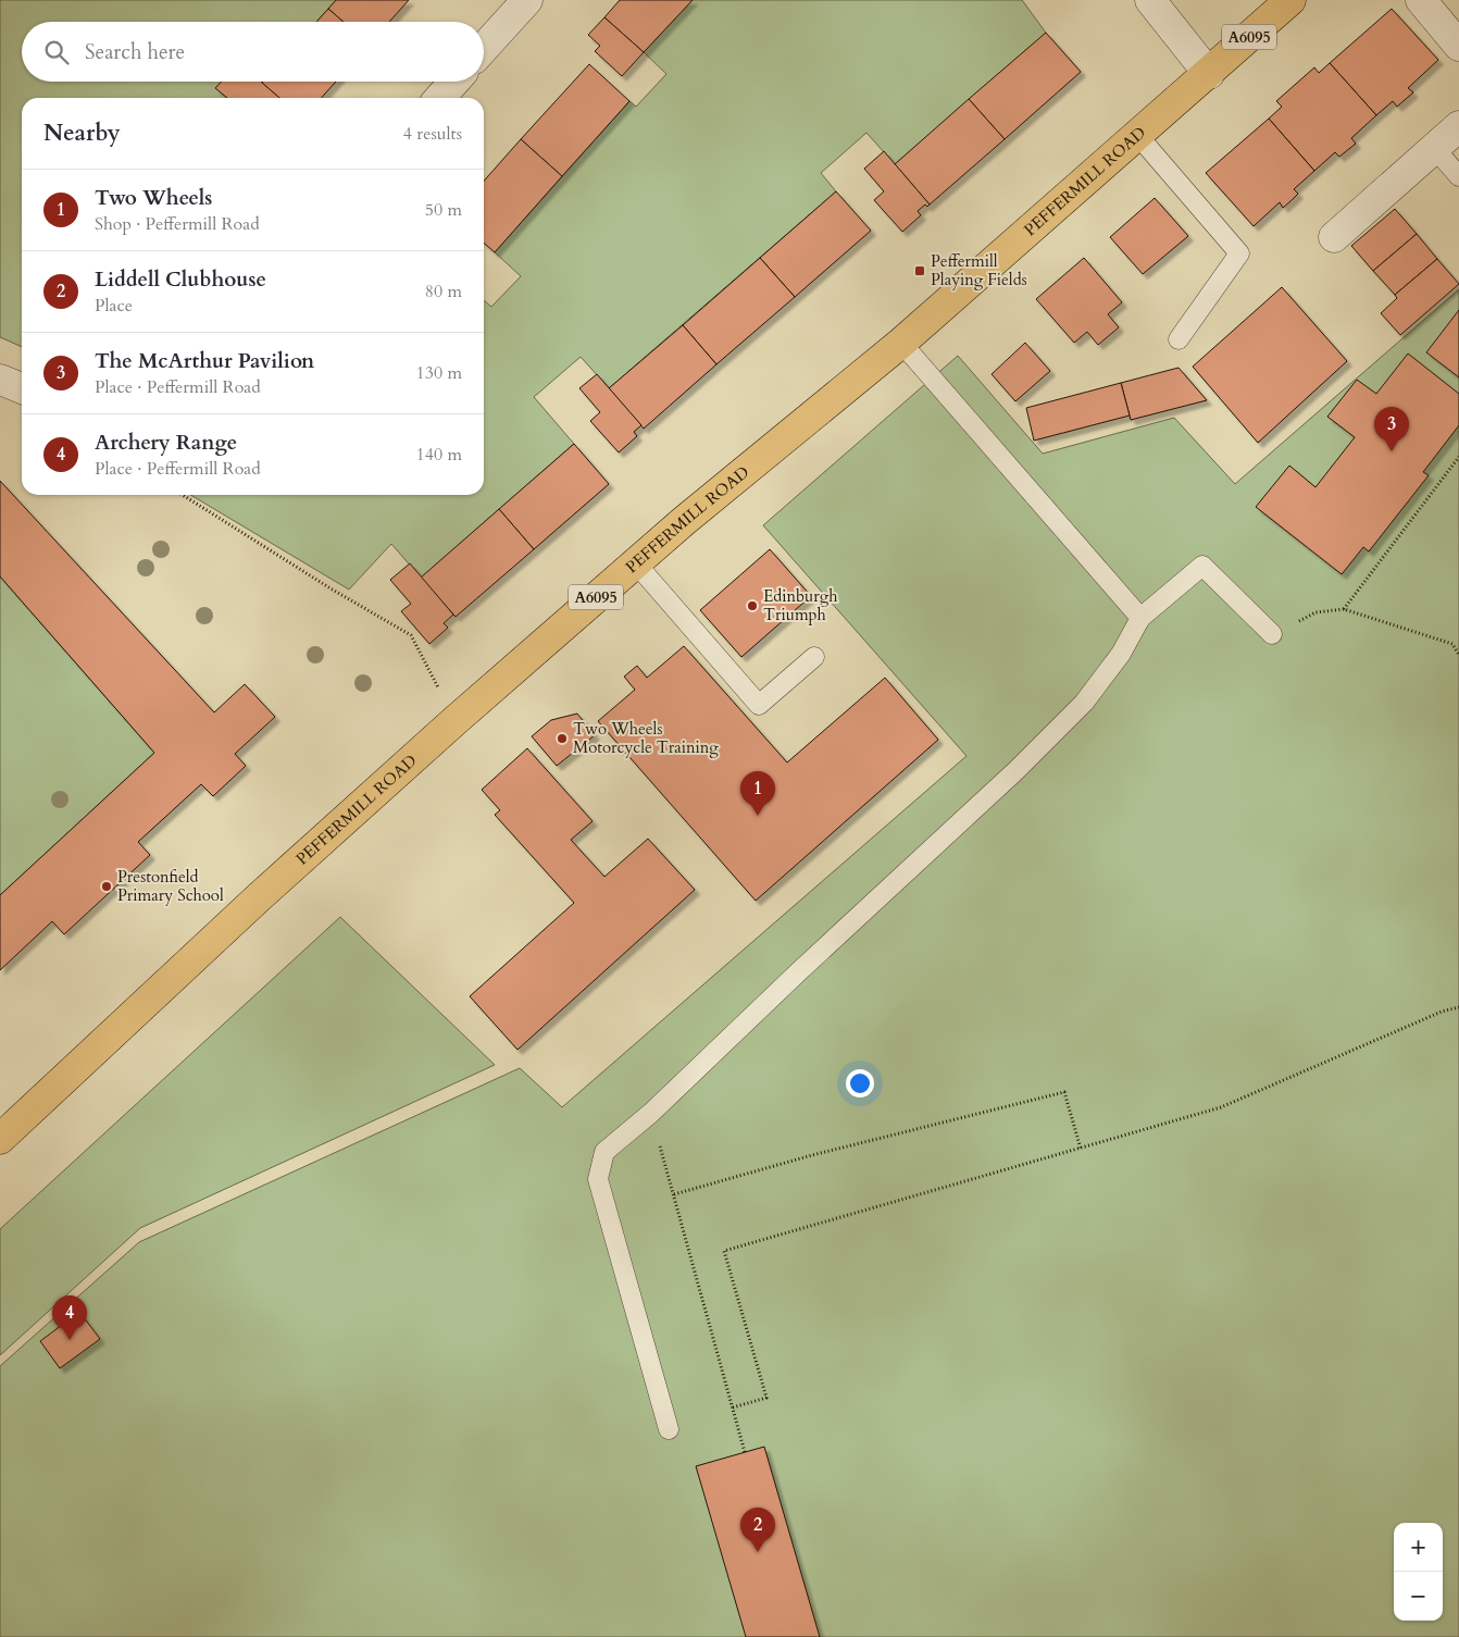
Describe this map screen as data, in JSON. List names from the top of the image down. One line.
{"streets":{"main road":["A6095","PEFFERMILL ROAD"]},"places":{"transit":["Peffermill Playing Fields"],"other":["Edinburgh Triumph","Two Wheels Motorcycle Training","Prestonfield Primary School"]},"page":{"search":"Search here","heading":["Nearby","4 results"],"list":[{"mark":"1","name":"Two Wheels","note":"Shop · Peffermill Road","value":"50 m"},{"mark":"2","name":"Liddell Clubhouse","note":"Place","value":"80 m"},{"mark":"3","name":"The McArthur Pavilion","note":"Place · Peffermill Road","value":"130 m"},{"mark":"4","name":"Archery Range","note":"Place · Peffermill Road","value":"140 m"}],"pins":["3","1","4","2"],"map_buttons":["+","−"]}}
